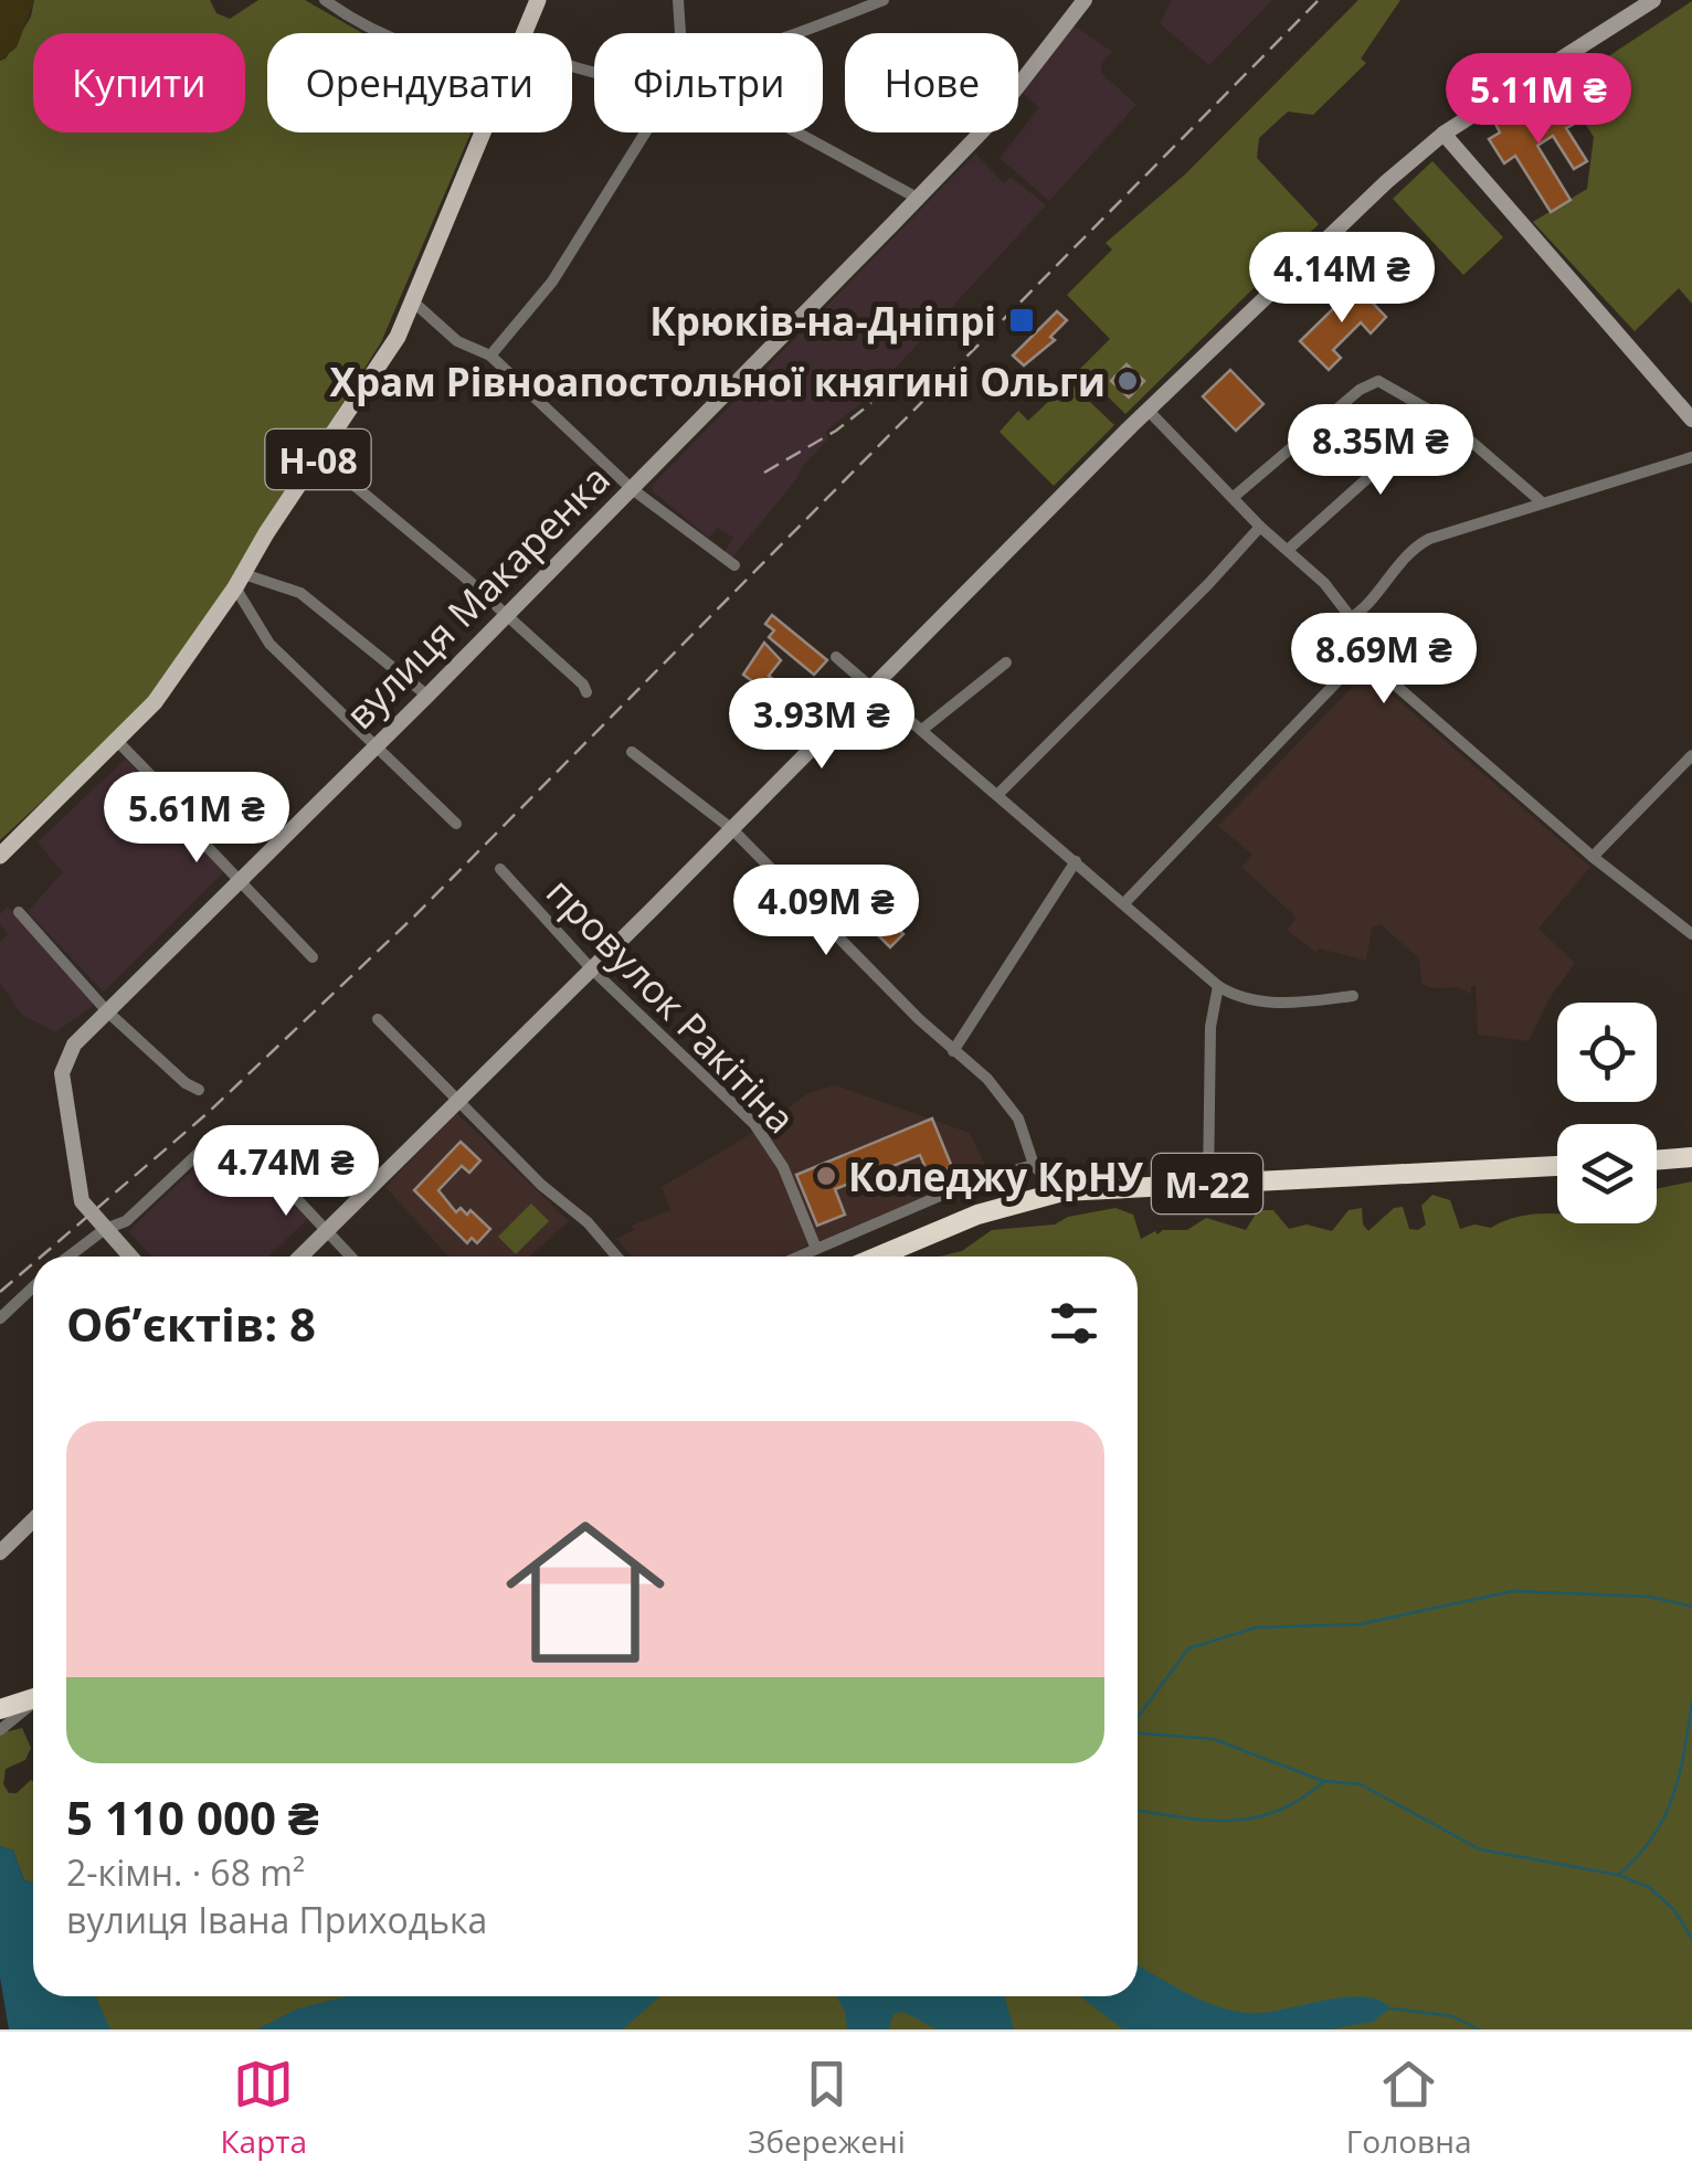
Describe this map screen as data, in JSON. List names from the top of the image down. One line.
{"streets":{"highway":["М-22"],"main road":["Н-08","вулиця Макаренка"],"street":["провулок Ракітіна"]},"places":{"transit":["Крюків-на-Дніпрі"],"other":["Храм Рівноапостольної княгині Ольги","Коледжу КрНУ"]},"page":{"chip":["Купити","Орендувати","Фільтри","Нове"],"price":["5.11M ₴","4.14M ₴","8.35M ₴","8.69M ₴","3.93M ₴","5.61M ₴","4.09M ₴","4.74M ₴"],"heading":"Об’єктів: 8","list":[{"name":"5 110 000 ₴","note":"2-кімн. · 68 m² · вулиця Івана Приходька"}],"tabs":["Карта","Збережені","Головна"]}}
